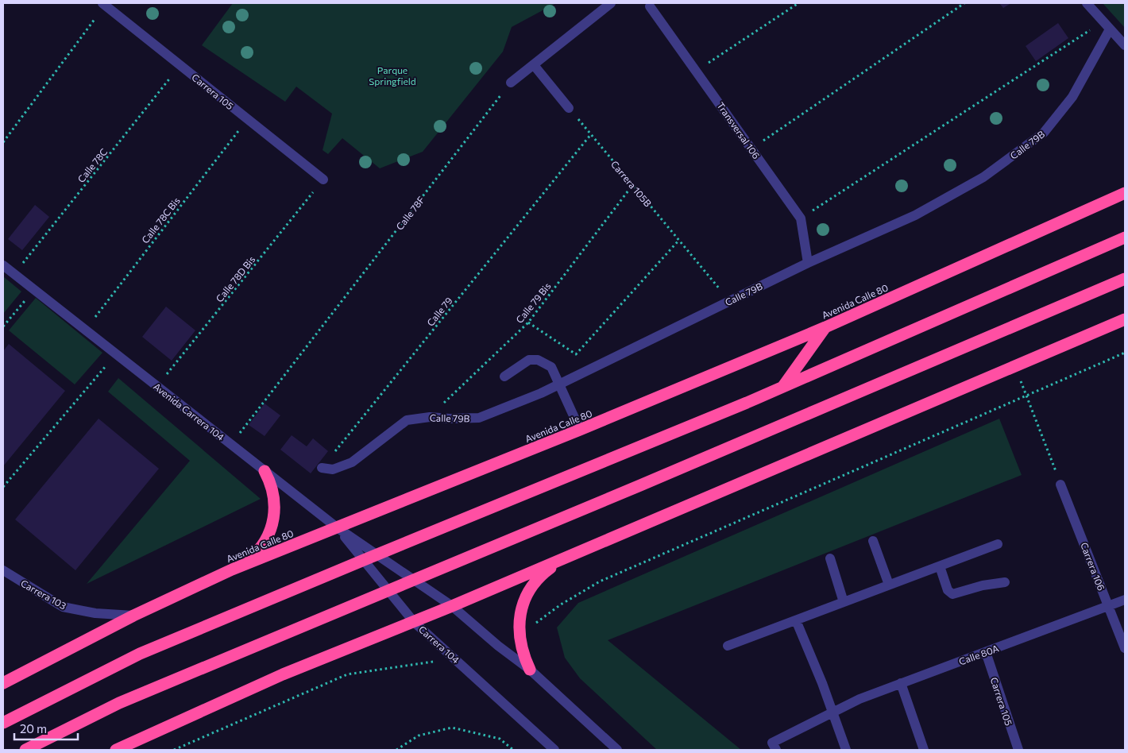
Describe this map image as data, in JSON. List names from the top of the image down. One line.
{"streets":{"highway":["Avenida Calle 80"],"street":["Carrera 105","Transversal 106","Calle 79B","Avenida Carrera 104","Carrera 106","Carrera 103","Carrera 104","Calle 80A"],"path":["Calle 78C","Carrera 105B","Calle 78F","Calle 78C Bis","Calle 78D Bis","Calle 79 Bis","Calle 79"]},"crossings":[["Carrera 105","Calle 78C"],["Carrera 105","Calle 78C Bis"],["Carrera 105","Calle 78D Bis"],["Carrera 105","Calle 80A"],["Transversal 106","Calle 79B"],["Calle 79B","Carrera 105B"],["Calle 79B","Calle 79 Bis"],["Calle 79B","Calle 79"],["Calle 78C","Avenida Carrera 104"],["Carrera 105B","Calle 79 Bis"],["Carrera 105B","Calle 79"],["Calle 78F","Avenida Carrera 104"],["Calle 78C Bis","Avenida Carrera 104"],["Calle 78D Bis","Avenida Carrera 104"],["Avenida Calle 80","Avenida Carrera 104"],["Avenida Calle 80","Carrera 103"],["Avenida Calle 80","Carrera 104"],["Avenida Carrera 104","Carrera 104"],["Carrera 106","Calle 80A"]],"parks":["Parque Springfield"],"scale_bar":"20 m"}
